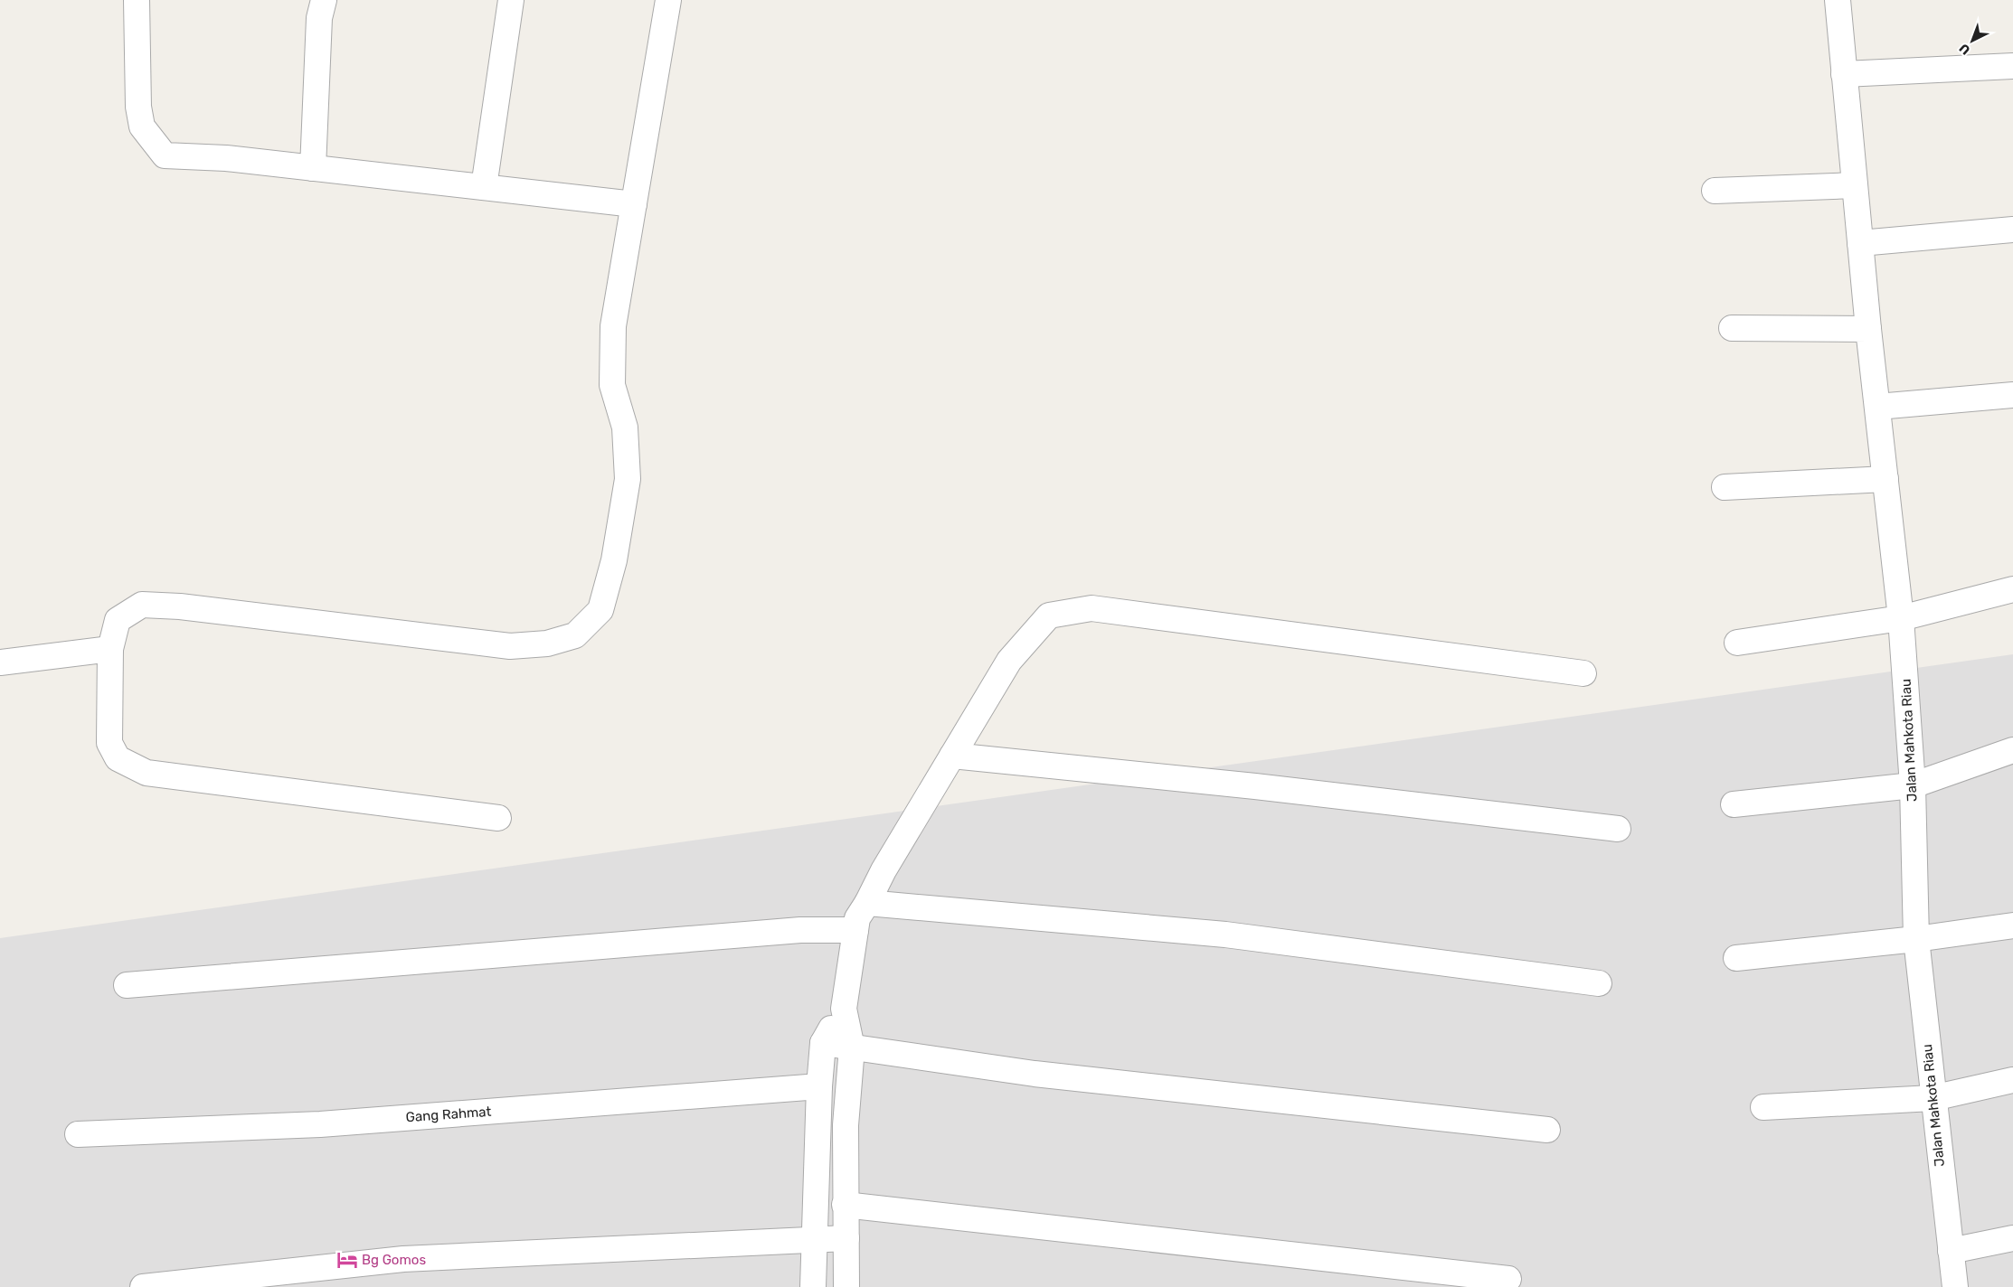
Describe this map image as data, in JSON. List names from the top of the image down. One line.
{"streets":{"street":["Jalan Mahkota Riau","Gang Rahmat"]},"places":{"hotel":["Bg Gomos"]},"north":"bottom left"}
